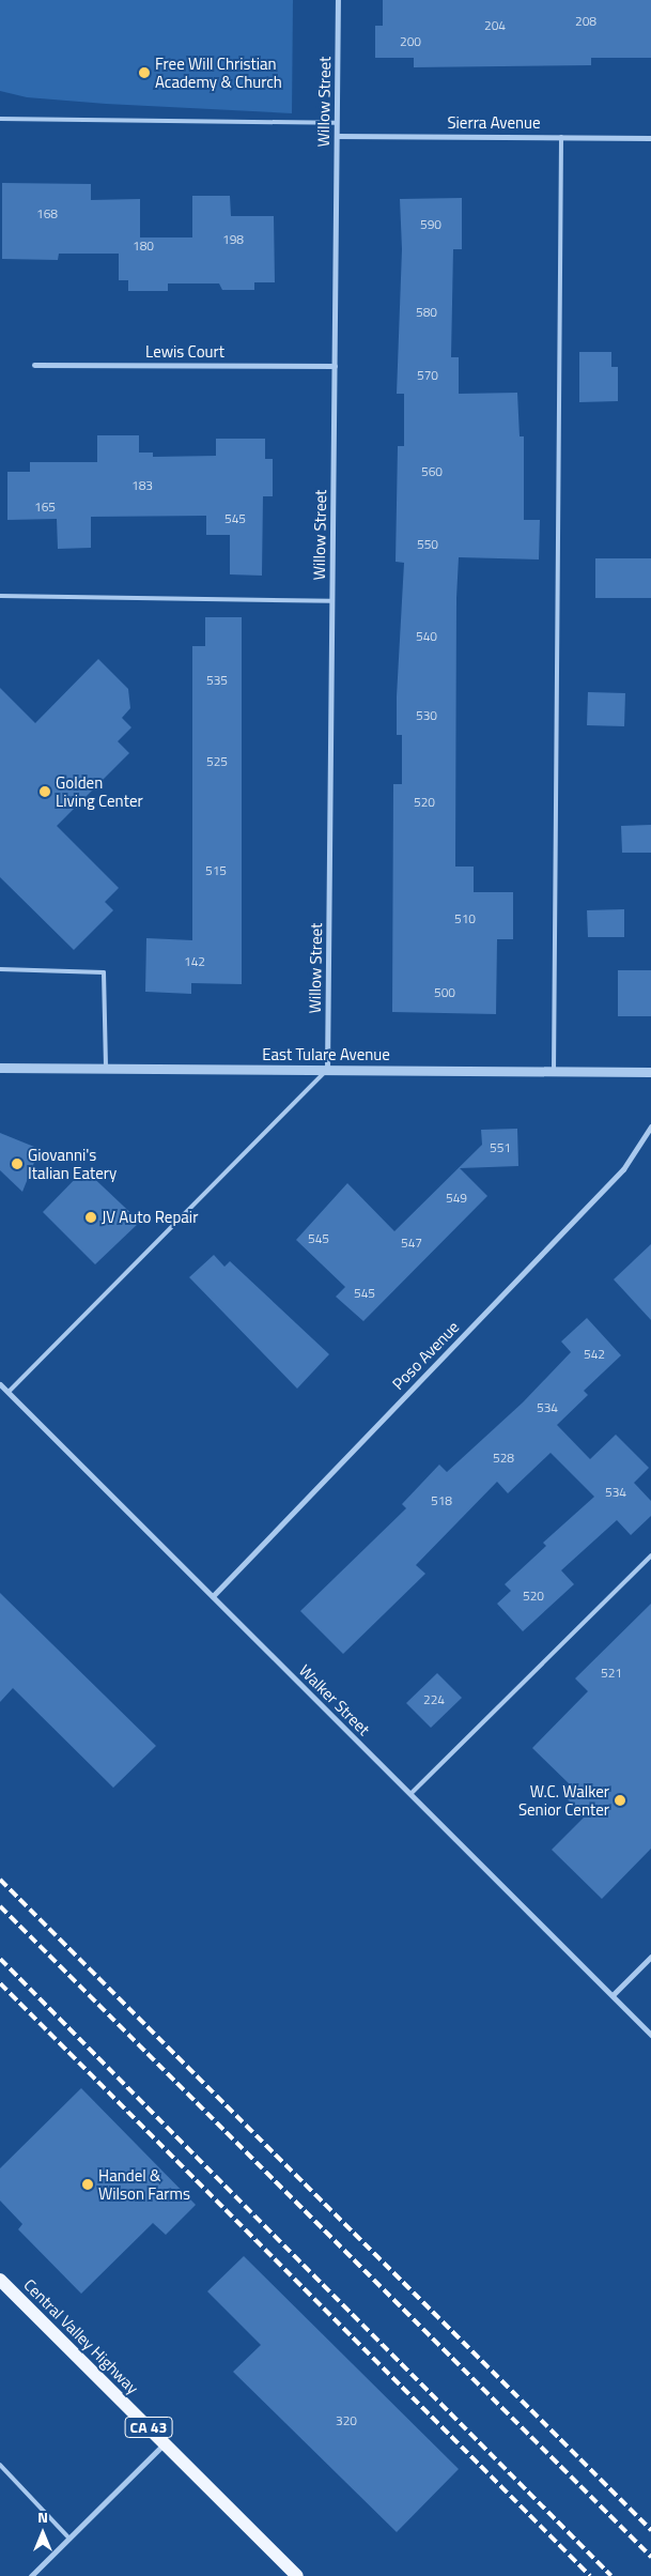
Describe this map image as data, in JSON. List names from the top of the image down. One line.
{"streets":{"main road":["Central Valley Highway","CA 43"],"street":["Willow Street","Sierra Avenue","Lewis Court","East Tulare Avenue","Poso Avenue","Walker Street"]},"crossings":[["Willow Street","Sierra Avenue"],["Willow Street","Lewis Court"],["Willow Street","East Tulare Avenue"],["Poso Avenue","Walker Street"]],"places":["Free Will Christian Academy & Church","Golden Living Center","Giovanni's Italian Eatery","JV Auto Repair","W.C. Walker Senior Center","Handel & Wilson Farms"],"house_numbers":["208","204","200","168","590","198","180","580","570","560","183","165","545","550","540","535","530","525","520","515","510","142","500","551","549","545","547","545","542","534","528","534","518","520","521","224","320"],"north":"top"}
